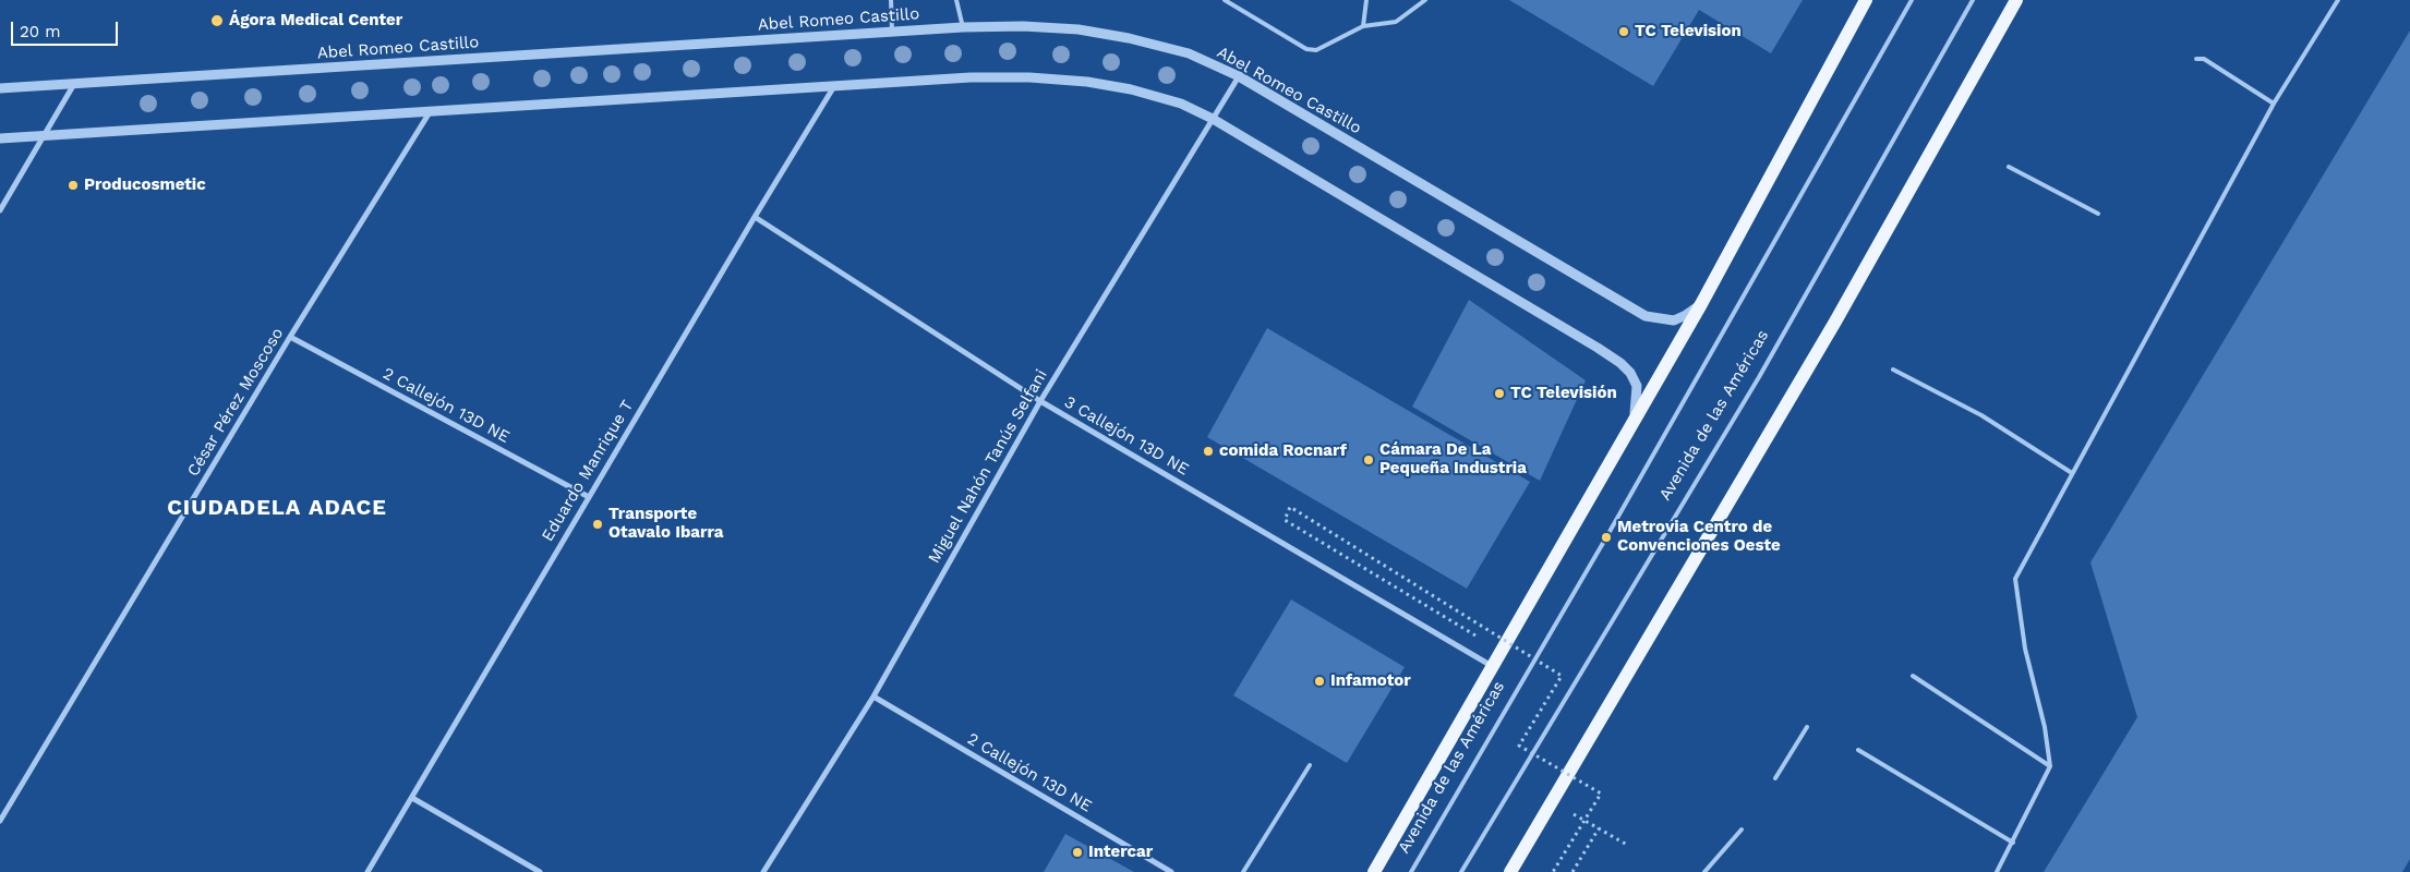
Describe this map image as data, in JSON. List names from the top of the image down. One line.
{"streets":{"main road":["Avenida de las Américas"],"street":["Abel Romeo Castillo","César Pérez Moscoso","2 Callejón 13D NE","3 Callejón 13D NE","Miguel Nahón Tanús Selfani","Eduardo Manrique T"]},"crossings":[["Abel Romeo Castillo","Avenida de las Américas"],["Abel Romeo Castillo","Miguel Nahón Tanús Selfani"],["César Pérez Moscoso","2 Callejón 13D NE"],["2 Callejón 13D NE","Miguel Nahón Tanús Selfani"],["2 Callejón 13D NE","Eduardo Manrique T"],["Avenida de las Américas","3 Callejón 13D NE"],["3 Callejón 13D NE","Miguel Nahón Tanús Selfani"],["3 Callejón 13D NE","Eduardo Manrique T"]],"districts":["CIUDADELA ADACE"],"places":["Ágora Medical Center","TC Television","Producosmetic","TC Televisión","comida Rocnarf","Cámara De La Pequeña Industria","Transporte Otavalo Ibarra","Metrovia Centro de Convenciones Oeste","Infamotor","Intercar"],"scale_bar":"20 m"}
